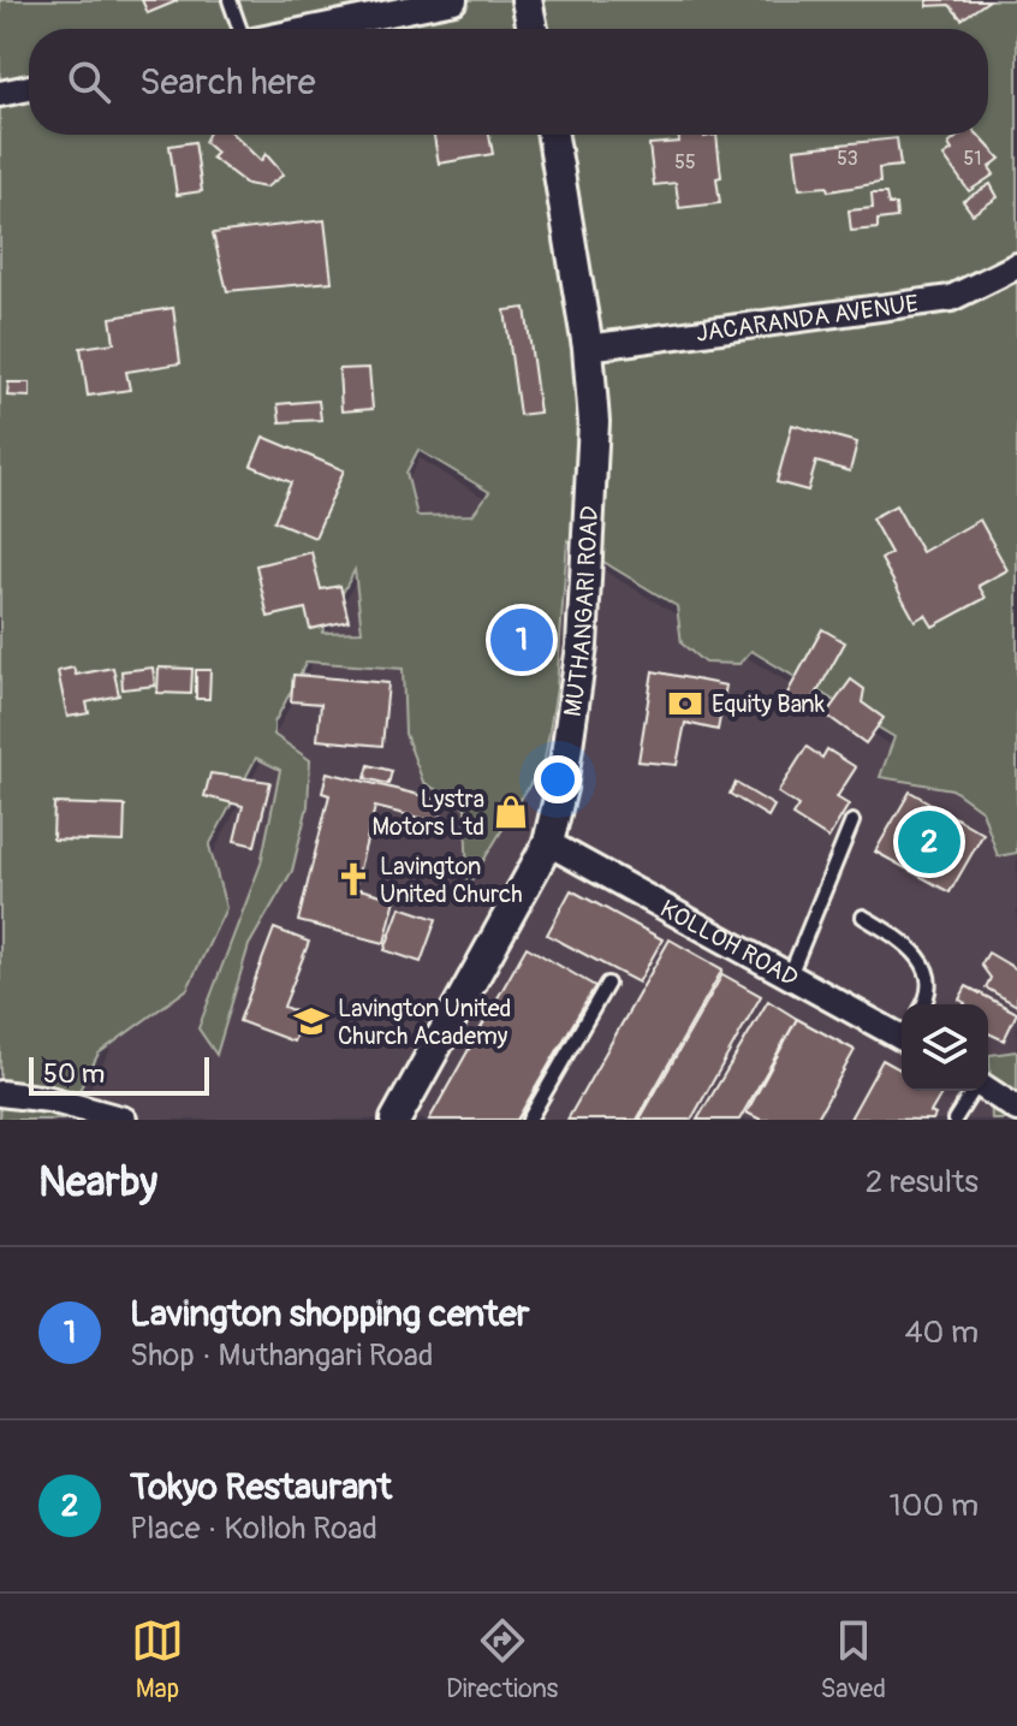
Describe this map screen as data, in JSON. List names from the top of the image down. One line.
{"streets":{"street":["JACARANDA AVENUE","MUTHANGARI ROAD","KOLLOH ROAD"]},"crossings":[["JACARANDA AVENUE","MUTHANGARI ROAD"],["MUTHANGARI ROAD","KOLLOH ROAD"]],"places":{"bank":["Equity Bank"],"shop":["Lystra Motors Ltd"],"church":["Lavington United Church"],"school or university":["Lavington United Church Academy"]},"house_numbers":["53","51","55"],"scale_bar":"50 m","page":{"search":"Search here","pins":["1","2"],"scale":"50 m","heading":["Nearby","2 results"],"list":[{"mark":"1","name":"Lavington shopping center","note":"Shop · Muthangari Road","value":"40 m"},{"mark":"2","name":"Tokyo Restaurant","note":"Place · Kolloh Road","value":"100 m"}],"nav":["Map","Directions","Saved"]}}
